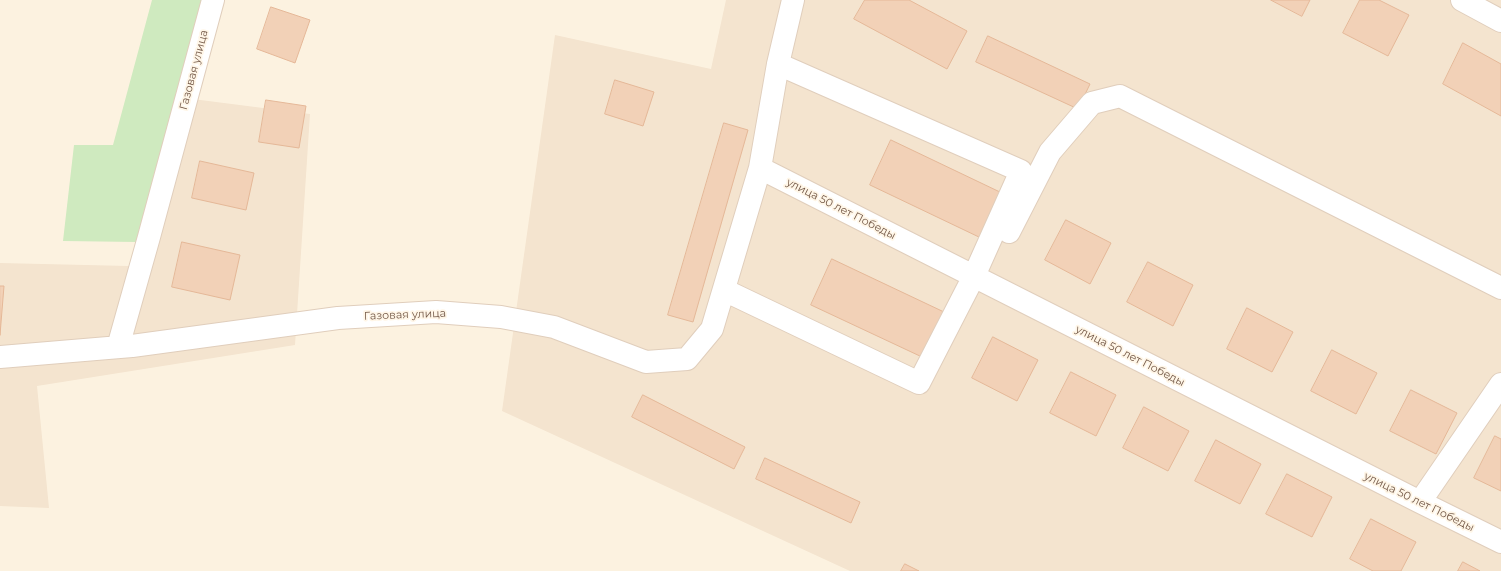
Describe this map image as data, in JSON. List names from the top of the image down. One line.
{"streets":{"street":["Газовая улица","улица 50 лет Победы"]}}
